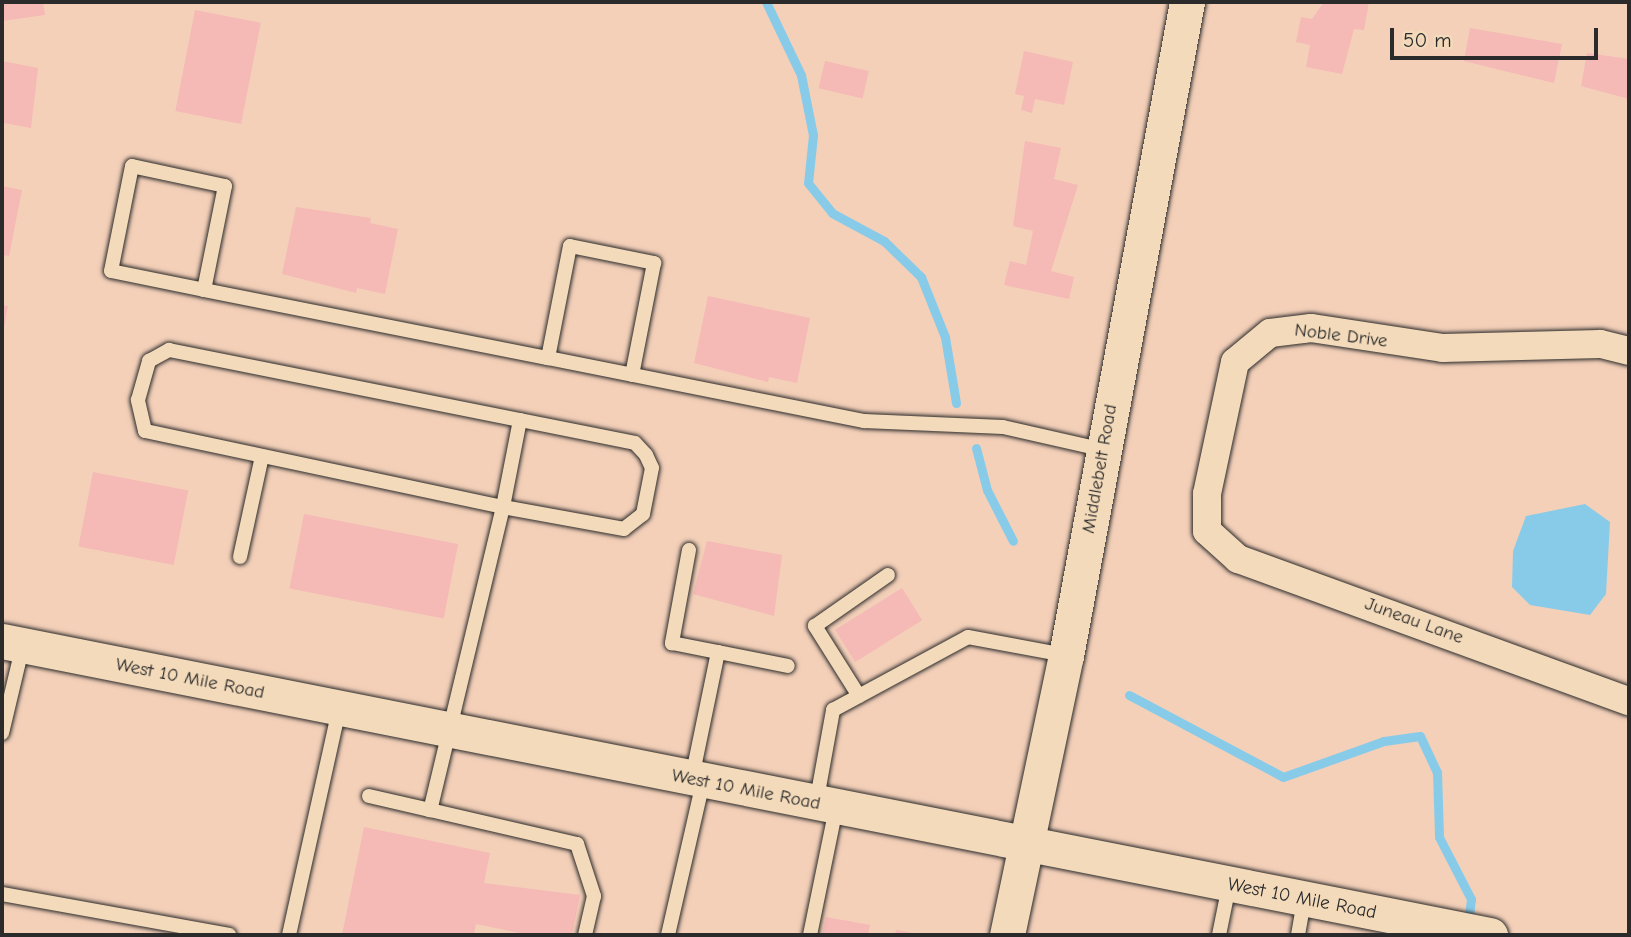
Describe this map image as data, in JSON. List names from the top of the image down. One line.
{"streets":{"street":["Noble Drive","Middlebelt Road","Juneau Lane","West 10 Mile Road"]},"crossings":[["Noble Drive","Juneau Lane"],["Middlebelt Road","West 10 Mile Road"]],"scale_bar":"50 m"}
